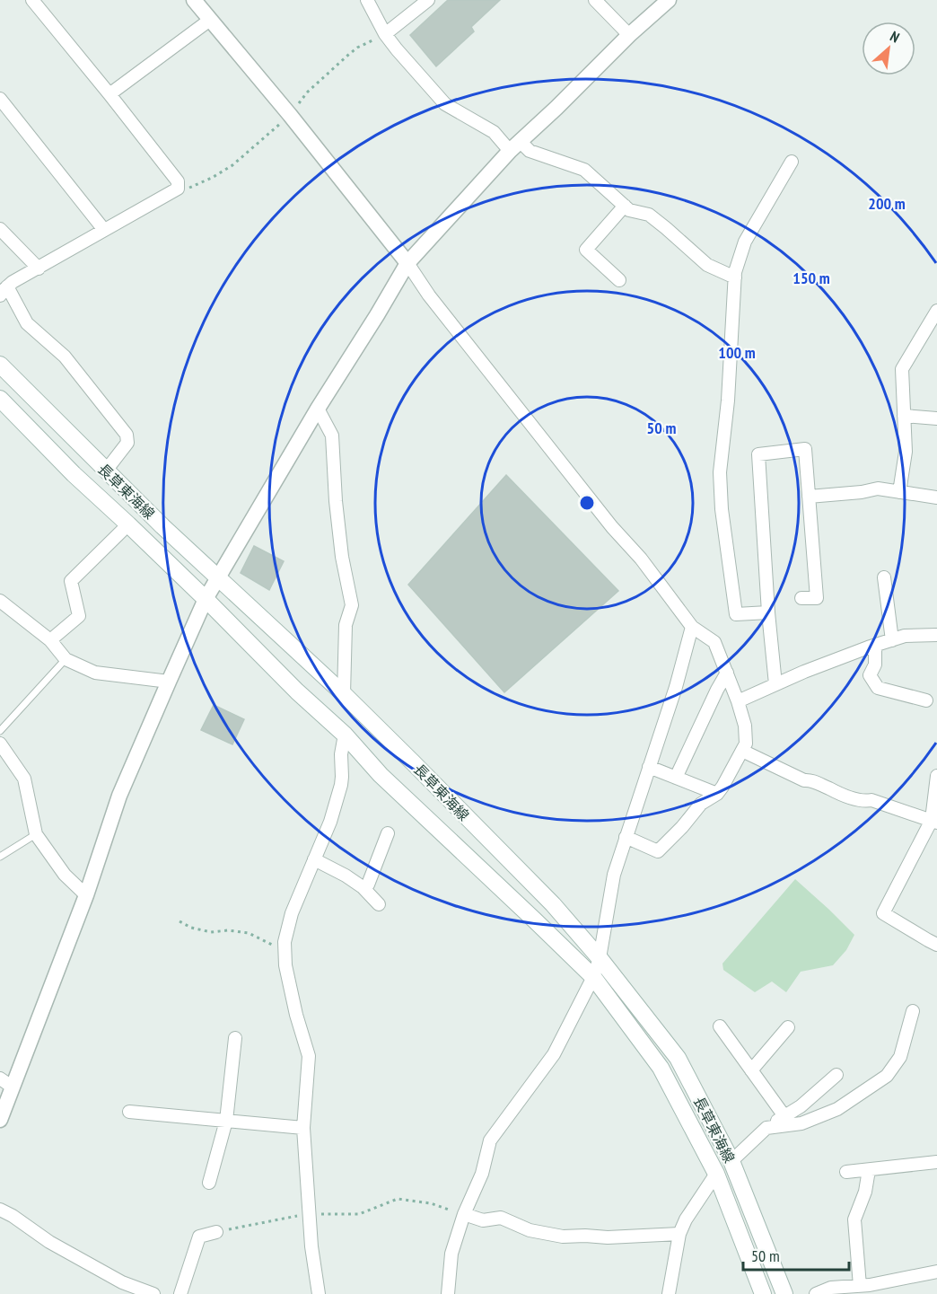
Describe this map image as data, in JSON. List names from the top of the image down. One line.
{"streets":{"main road":["長草東海線"]},"scale_bar":"50 m","north":"top right","rings":["200 m","150 m","100 m","50 m"]}
